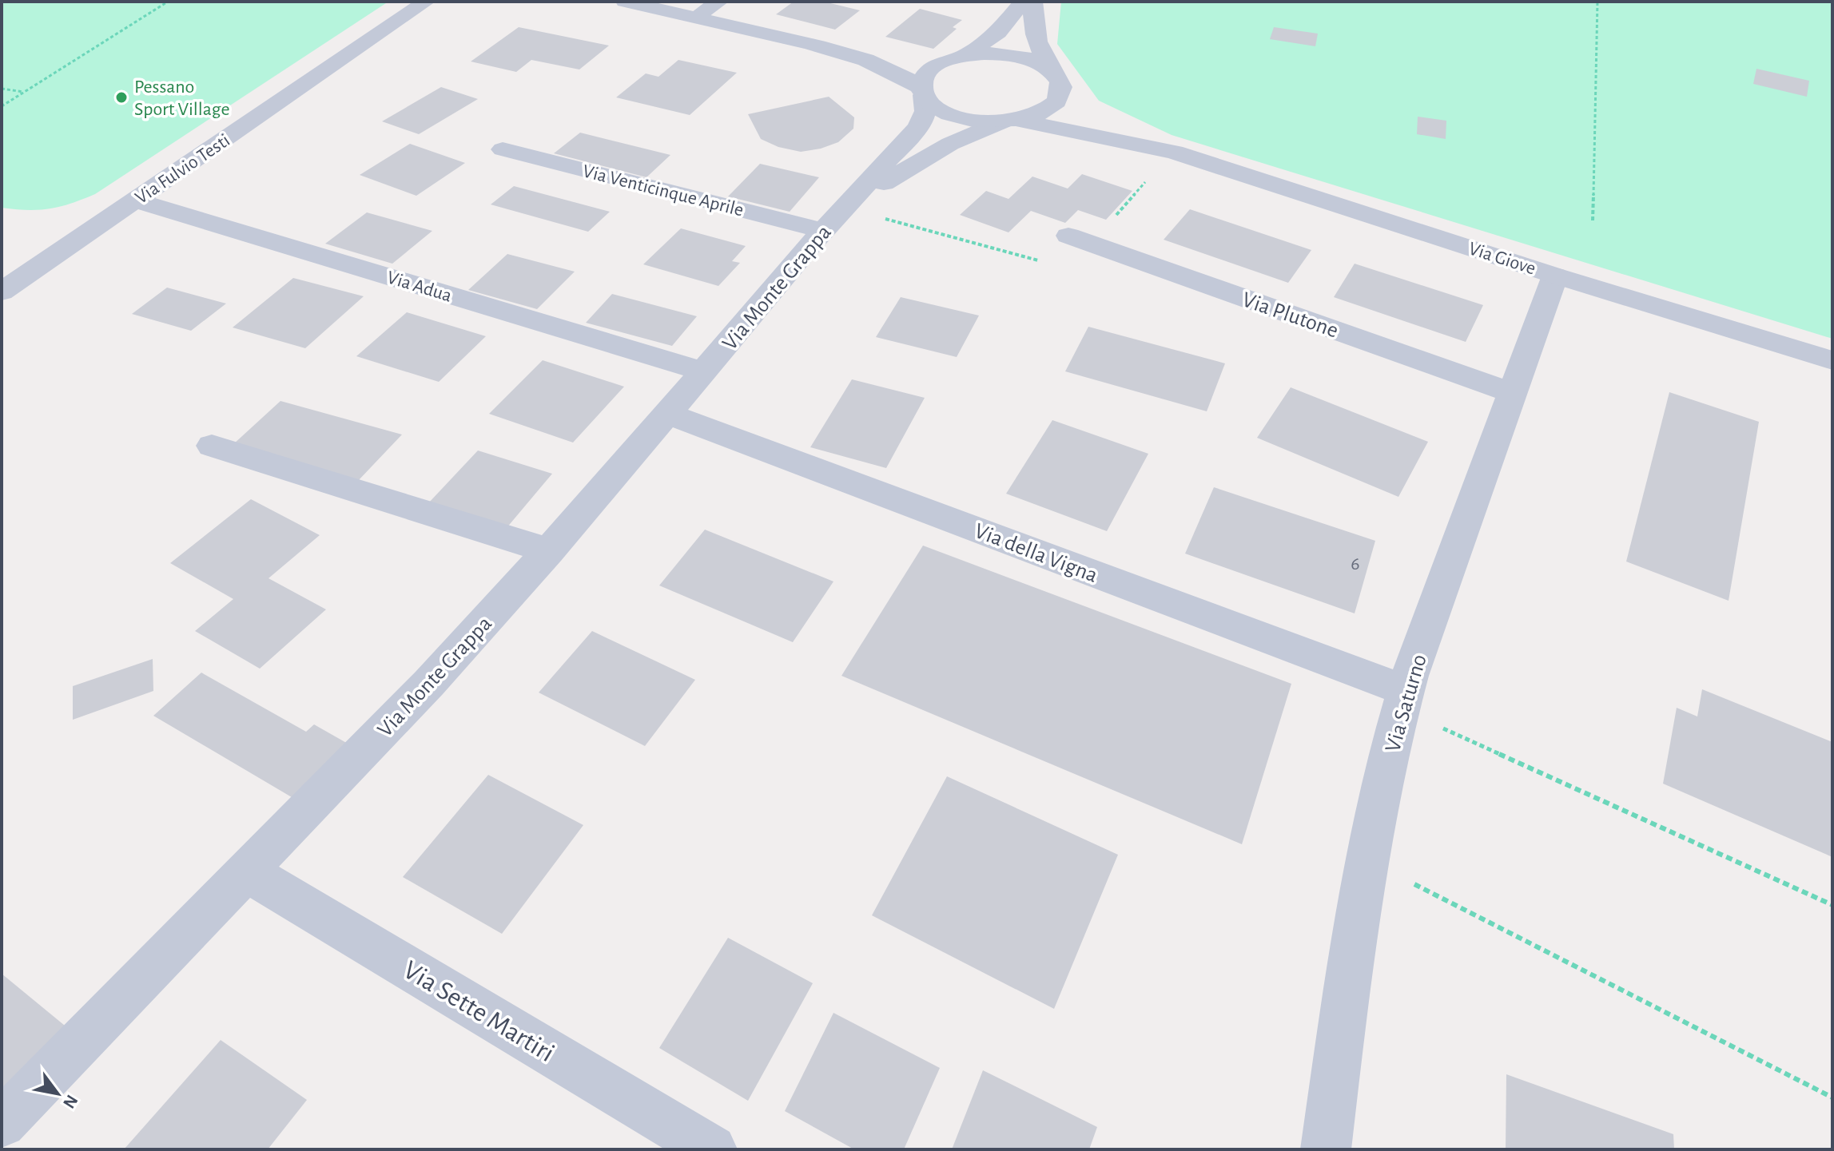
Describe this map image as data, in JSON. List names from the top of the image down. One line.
{"streets":{"street":["Via Fulvio Testi","Via Venticinque Aprile","Via Giove","Via Adua","Via Monte Grappa","Via Plutone","Via della Vigna","Via Saturno","Via Sette Martiri"]},"crossings":[["Via Fulvio Testi","Via Adua"],["Via Venticinque Aprile","Via Monte Grappa"],["Via Giove","Via Monte Grappa"],["Via Giove","Via Saturno"],["Via Adua","Via Monte Grappa"],["Via Monte Grappa","Via della Vigna"],["Via Monte Grappa","Via Sette Martiri"],["Via Plutone","Via Saturno"],["Via della Vigna","Via Saturno"]],"places":["Pessano Sport Village"],"house_numbers":["6"],"north":"bottom right"}
